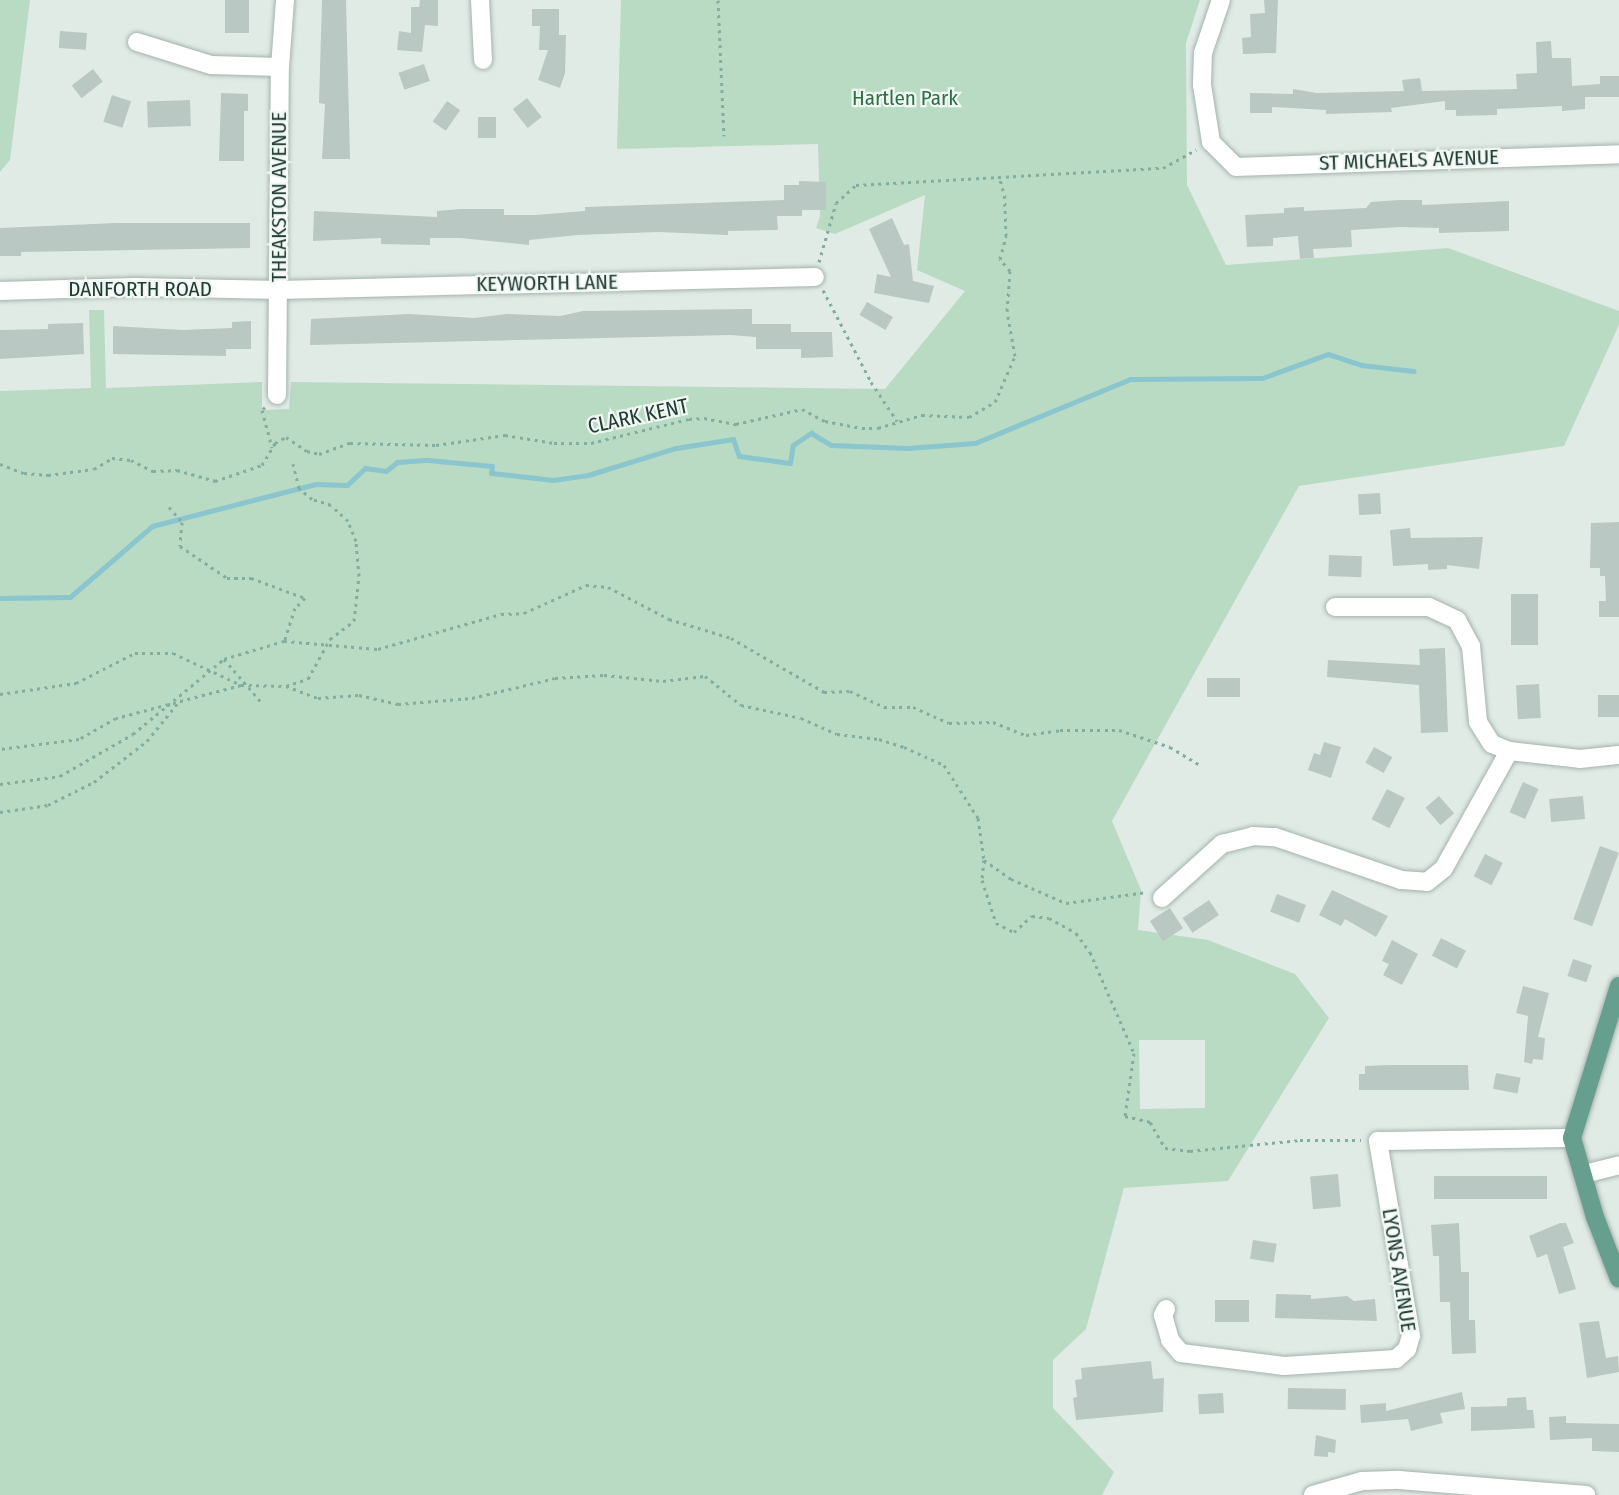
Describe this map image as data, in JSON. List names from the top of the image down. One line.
{"streets":{"street":["ST MICHAELS AVENUE","THEAKSTON AVENUE","KEYWORTH LANE","DANFORTH ROAD","LYONS AVENUE"],"path":["CLARK KENT"]},"crossings":[["THEAKSTON AVENUE","KEYWORTH LANE"],["THEAKSTON AVENUE","DANFORTH ROAD"],["KEYWORTH LANE","DANFORTH ROAD"]],"parks":["Hartlen Park"]}
